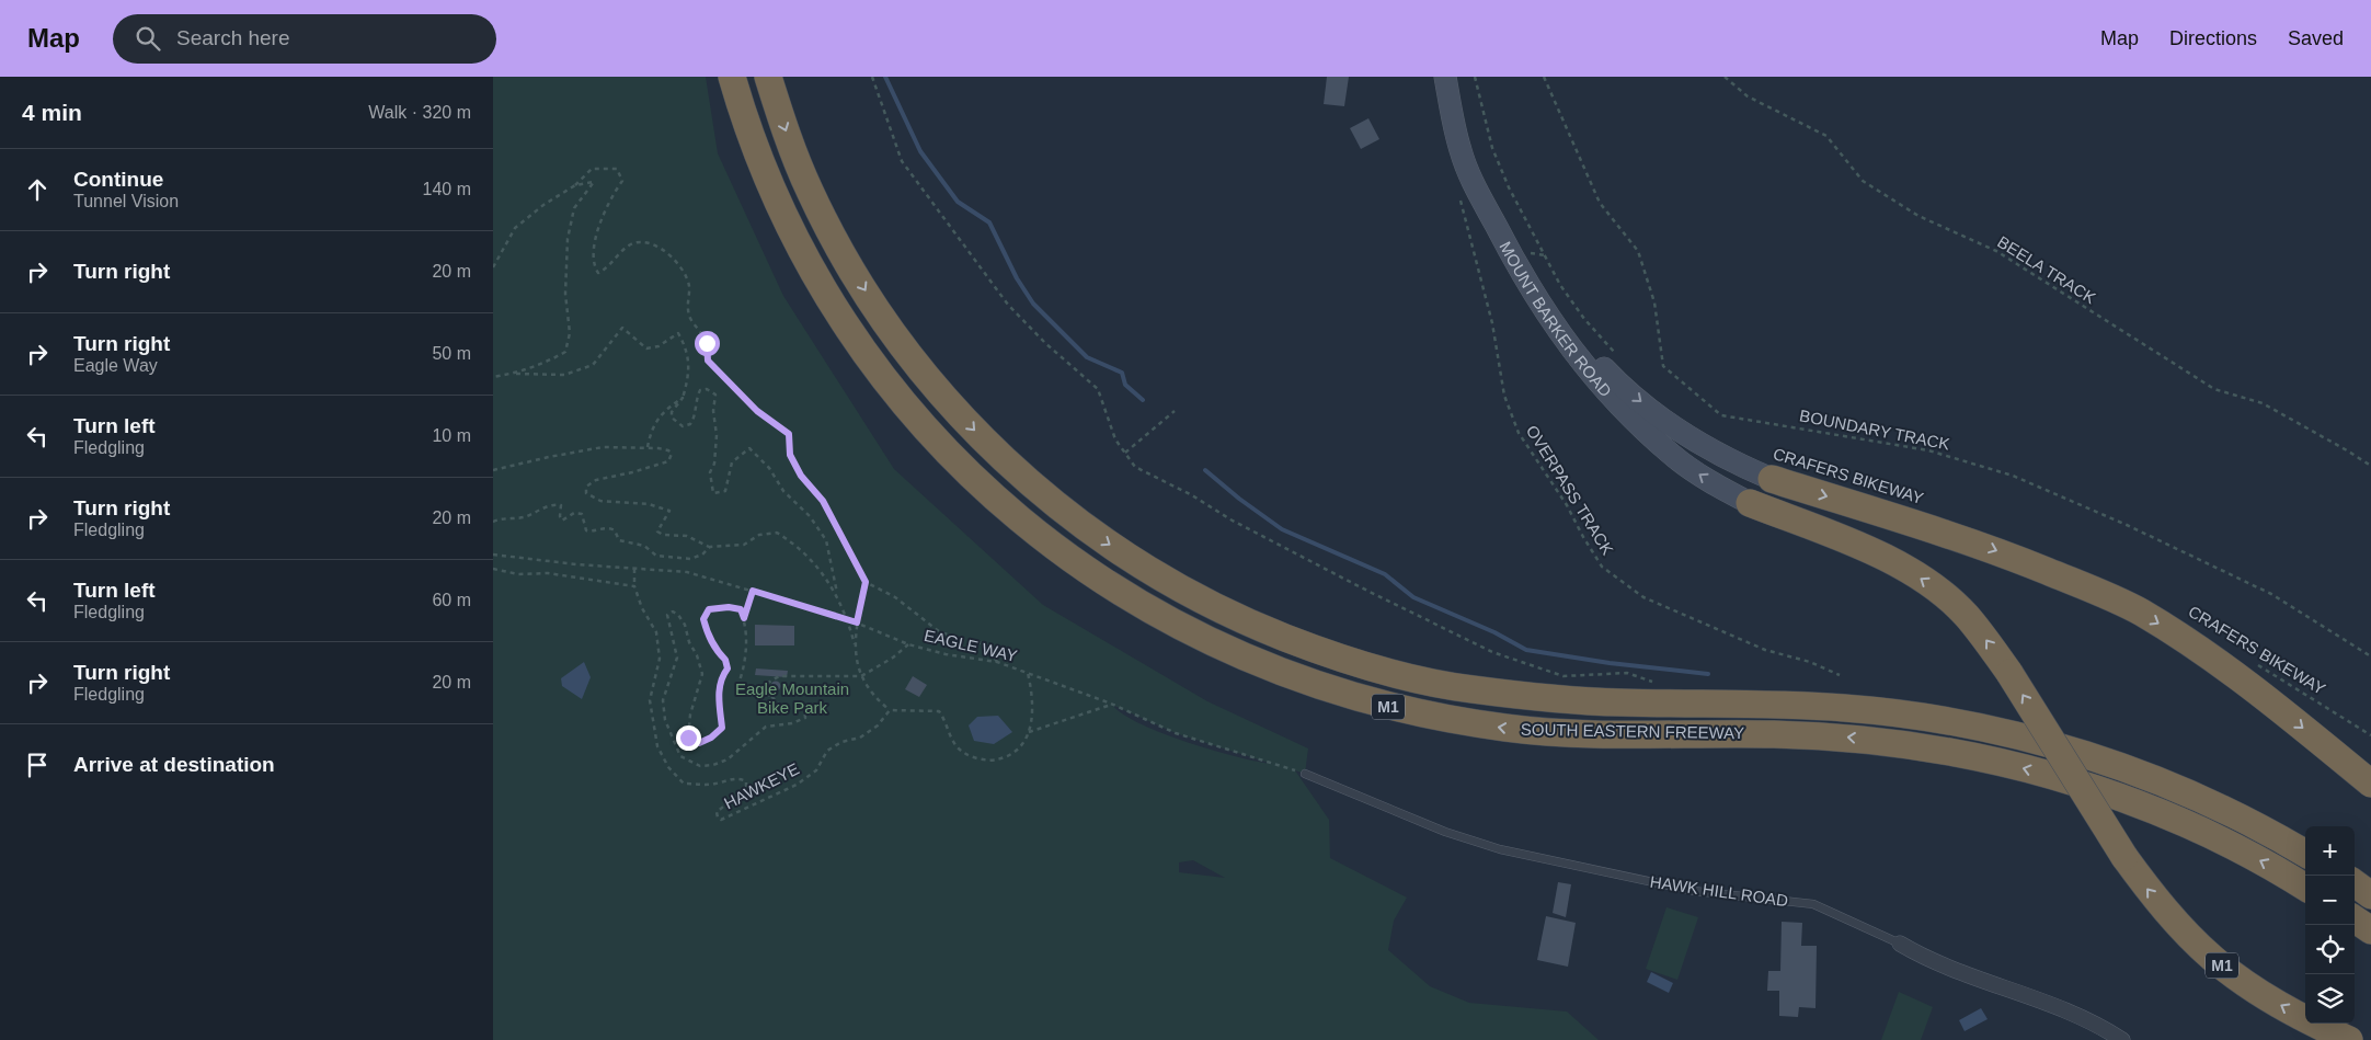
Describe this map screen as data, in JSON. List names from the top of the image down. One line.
{"streets":{"highway":["M1","SOUTH EASTERN FREEWAY"],"main road":["MOUNT BARKER ROAD"],"street":["HAWK HILL ROAD"],"path":["BEELA TRACK","BOUNDARY TRACK","CRAFERS BIKEWAY","OVERPASS TRACK","EAGLE WAY","HAWKEYE"]},"crossings":[["MOUNT BARKER ROAD","M1"],["EAGLE WAY","HAWK HILL ROAD"]],"parks":["Eagle Mountain Bike Park"],"page":{"header":"Map","search":"Search here","nav":["Map","Directions","Saved"],"heading":["4 min","Walk · 320 m"],"list":[["Continue","Tunnel Vision","140 m"],["Turn right","20 m"],["Turn right","Eagle Way","50 m"],["Turn left","Fledgling","10 m"],["Turn right","Fledgling","20 m"],["Turn left","Fledgling","60 m"],["Turn right","Fledgling","20 m"],"Arrive at destination"],"map_buttons":["+","−"]}}
